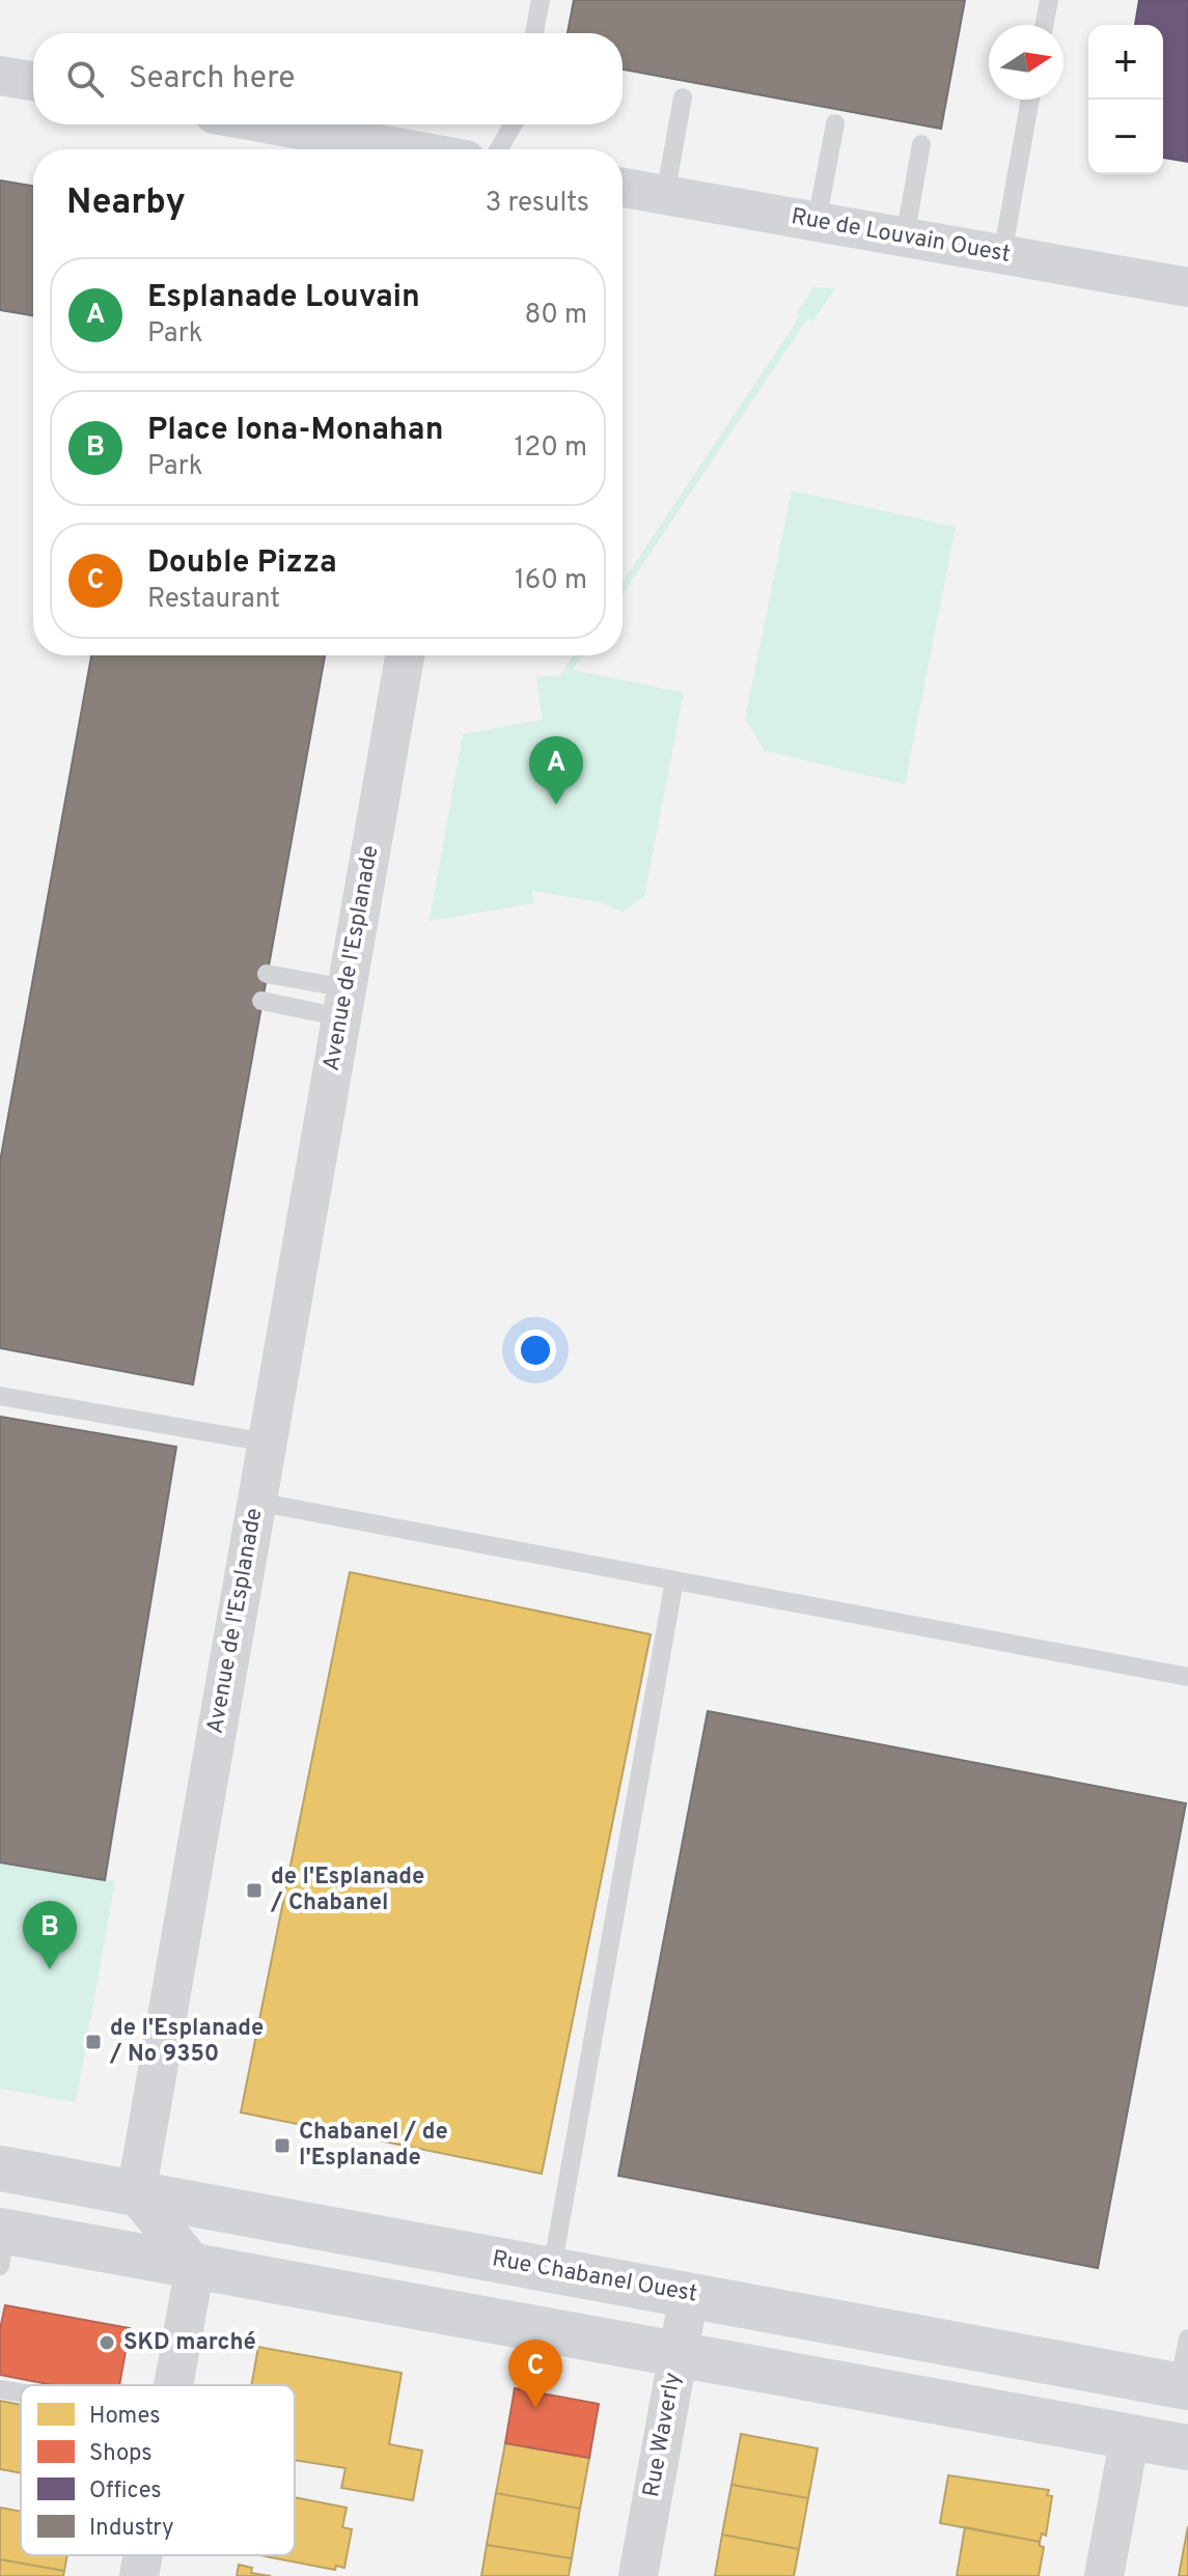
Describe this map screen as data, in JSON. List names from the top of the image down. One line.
{"streets":{"street":["Rue de Louvain Ouest","Avenue de l'Esplanade","Rue Chabanel Ouest","Rue Waverly"]},"crossings":[["Avenue de l'Esplanade","Rue Chabanel Ouest"],["Rue Chabanel Ouest","Rue Waverly"]],"places":{"transit":["de l'Esplanade / Chabanel","de l'Esplanade / No 9350","Chabanel / de l'Esplanade"],"other":["SKD marché"]},"legend":["Homes","Shops","Offices","Industry"],"north":"right","page":{"map_buttons":["+","−"],"search":"Search here","heading":["Nearby","3 results"],"list":[{"mark":"A","name":"Esplanade Louvain","note":"Park","value":"80 m"},{"mark":"B","name":"Place Iona-Monahan","note":"Park","value":"120 m"},{"mark":"C","name":"Double Pizza","note":"Restaurant","value":"160 m"}],"pins":["A","B","C"]}}
